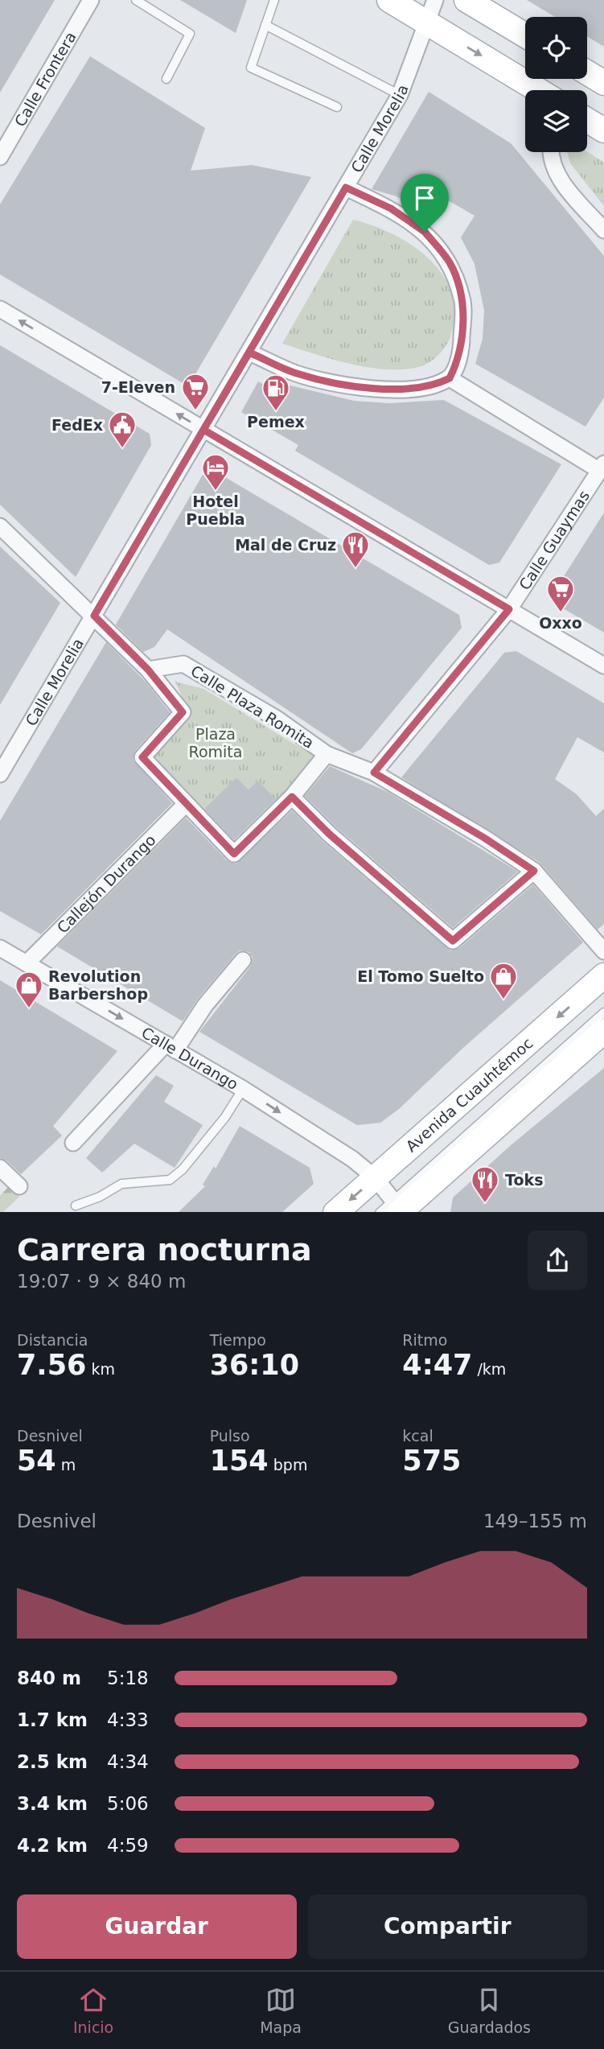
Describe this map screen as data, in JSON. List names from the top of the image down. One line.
{"streets":{"main road":["Avenida Cuauhtémoc"],"street":["Calle Frontera","Calle Morelia","Calle Guaymas","Calle Plaza Romita","Callejón Durango","Calle Durango"]},"crossings":[["Calle Plaza Romita","Callejón Durango"],["Callejón Durango","Calle Durango"],["Calle Durango","Avenida Cuauhtémoc"]],"one_way":["Calle Durango"],"parks":["Plaza Romita"],"places":{"supermarket":["7-Eleven","Oxxo"],"fuel station":["Pemex"],"public building":["FedEx"],"hotel":["Hotel Puebla"],"restaurant":["Mal de Cruz","Toks"],"shop":["El Tomo Suelto","Revolution Barbershop"]},"page":{"heading":["Carrera nocturna","19:07 · 9 × 840 m"],"stats":[["Distancia","7.56 km"],["Tiempo","36:10"],["Ritmo","4:47 /km"],["Desnivel","54 m"],["Pulso","154 bpm"],["kcal","575"]],"chart":["Desnivel","149–155 m"],"list":[{"name":"840 m","note":"5:18"},{"name":"1.7 km","note":"4:33"},{"name":"2.5 km","note":"4:34"},{"name":"3.4 km","note":"5:06"},{"name":"4.2 km","note":"4:59"}],"buttons":["Guardar","Compartir"],"tabs":["Inicio","Mapa","Guardados"]}}
